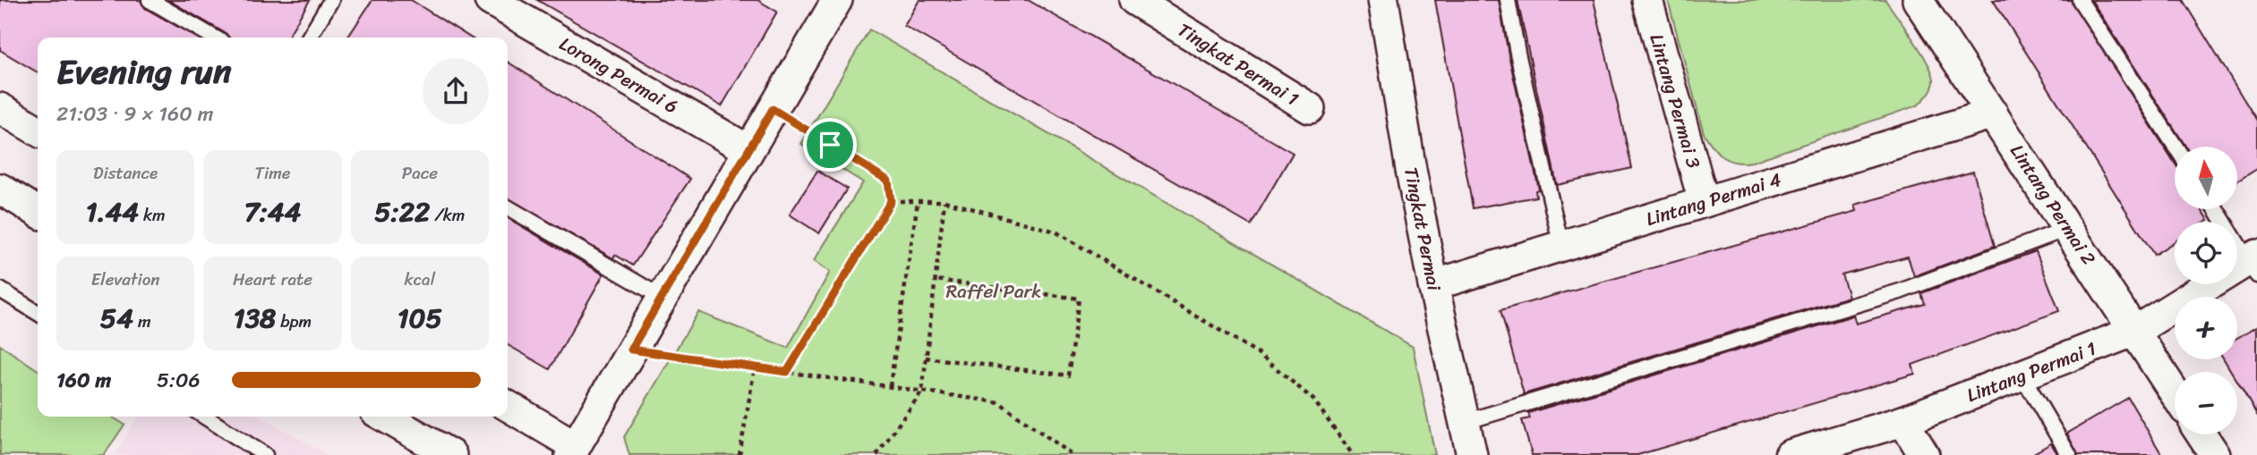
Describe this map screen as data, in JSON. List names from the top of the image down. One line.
{"streets":{"street":["Tingkat Permai 1","Lorong Permai 6","Lintang Permai 3","Lintang Permai 4","Lintang Permai 2","Tingkat Permai","Lintang Permai 1"]},"crossings":[["Lintang Permai 3","Lintang Permai 4"],["Lintang Permai 4","Lintang Permai 2"],["Lintang Permai 4","Tingkat Permai"],["Lintang Permai 2","Lintang Permai 1"]],"parks":["Raffel Park"],"north":"top","page":{"heading":["Evening run","21:03 · 9 × 160 m"],"stats":[["Distance","1.44 km"],["Time","7:44"],["Pace","5:22 /km"],["Elevation","54 m"],["Heart rate","138 bpm"],["kcal","105"]],"map_buttons":["+","−"],"list":[{"name":"160 m","note":"5:06"}]}}
